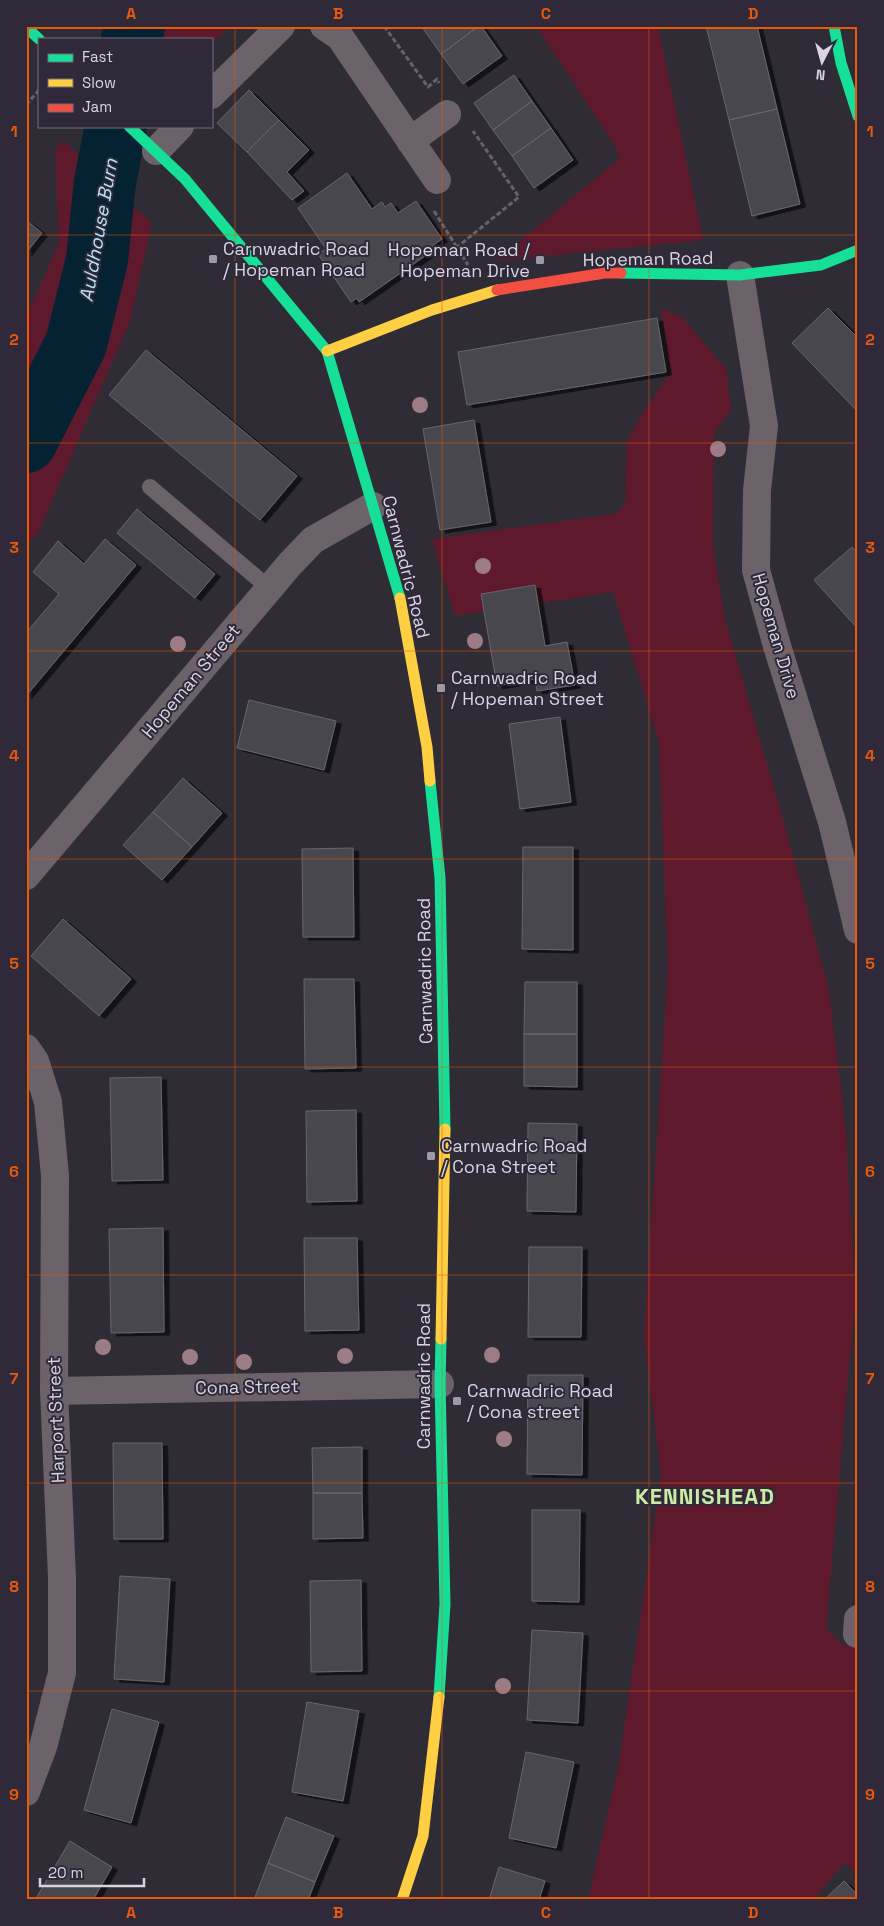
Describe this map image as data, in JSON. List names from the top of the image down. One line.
{"streets":{"street":["Hopeman Road","Carnwadric Road","Hopeman Drive","Hopeman Street","Cona Street","Harport Street"]},"crossings":[["Hopeman Road","Carnwadric Road"],["Hopeman Road","Hopeman Drive"],["Carnwadric Road","Hopeman Street"],["Carnwadric Road","Cona Street"],["Cona Street","Harport Street"]],"districts":["KENNISHEAD"],"water":["Auldhouse Burn"],"places":{"transit":["Carnwadric Road / Hopeman Road","Hopeman Road / Hopeman Drive","Carnwadric Road / Hopeman Street","Carnwadric Road / Cona Street","Carnwadric Road / Cona street"]},"legend":["Fast","Slow","Jam"],"scale_bar":"20 m","north":"bottom","grid":{"columns":["A","B","C","D"],"rows":["1","2","3","4","5","6","7","8","9"]}}
